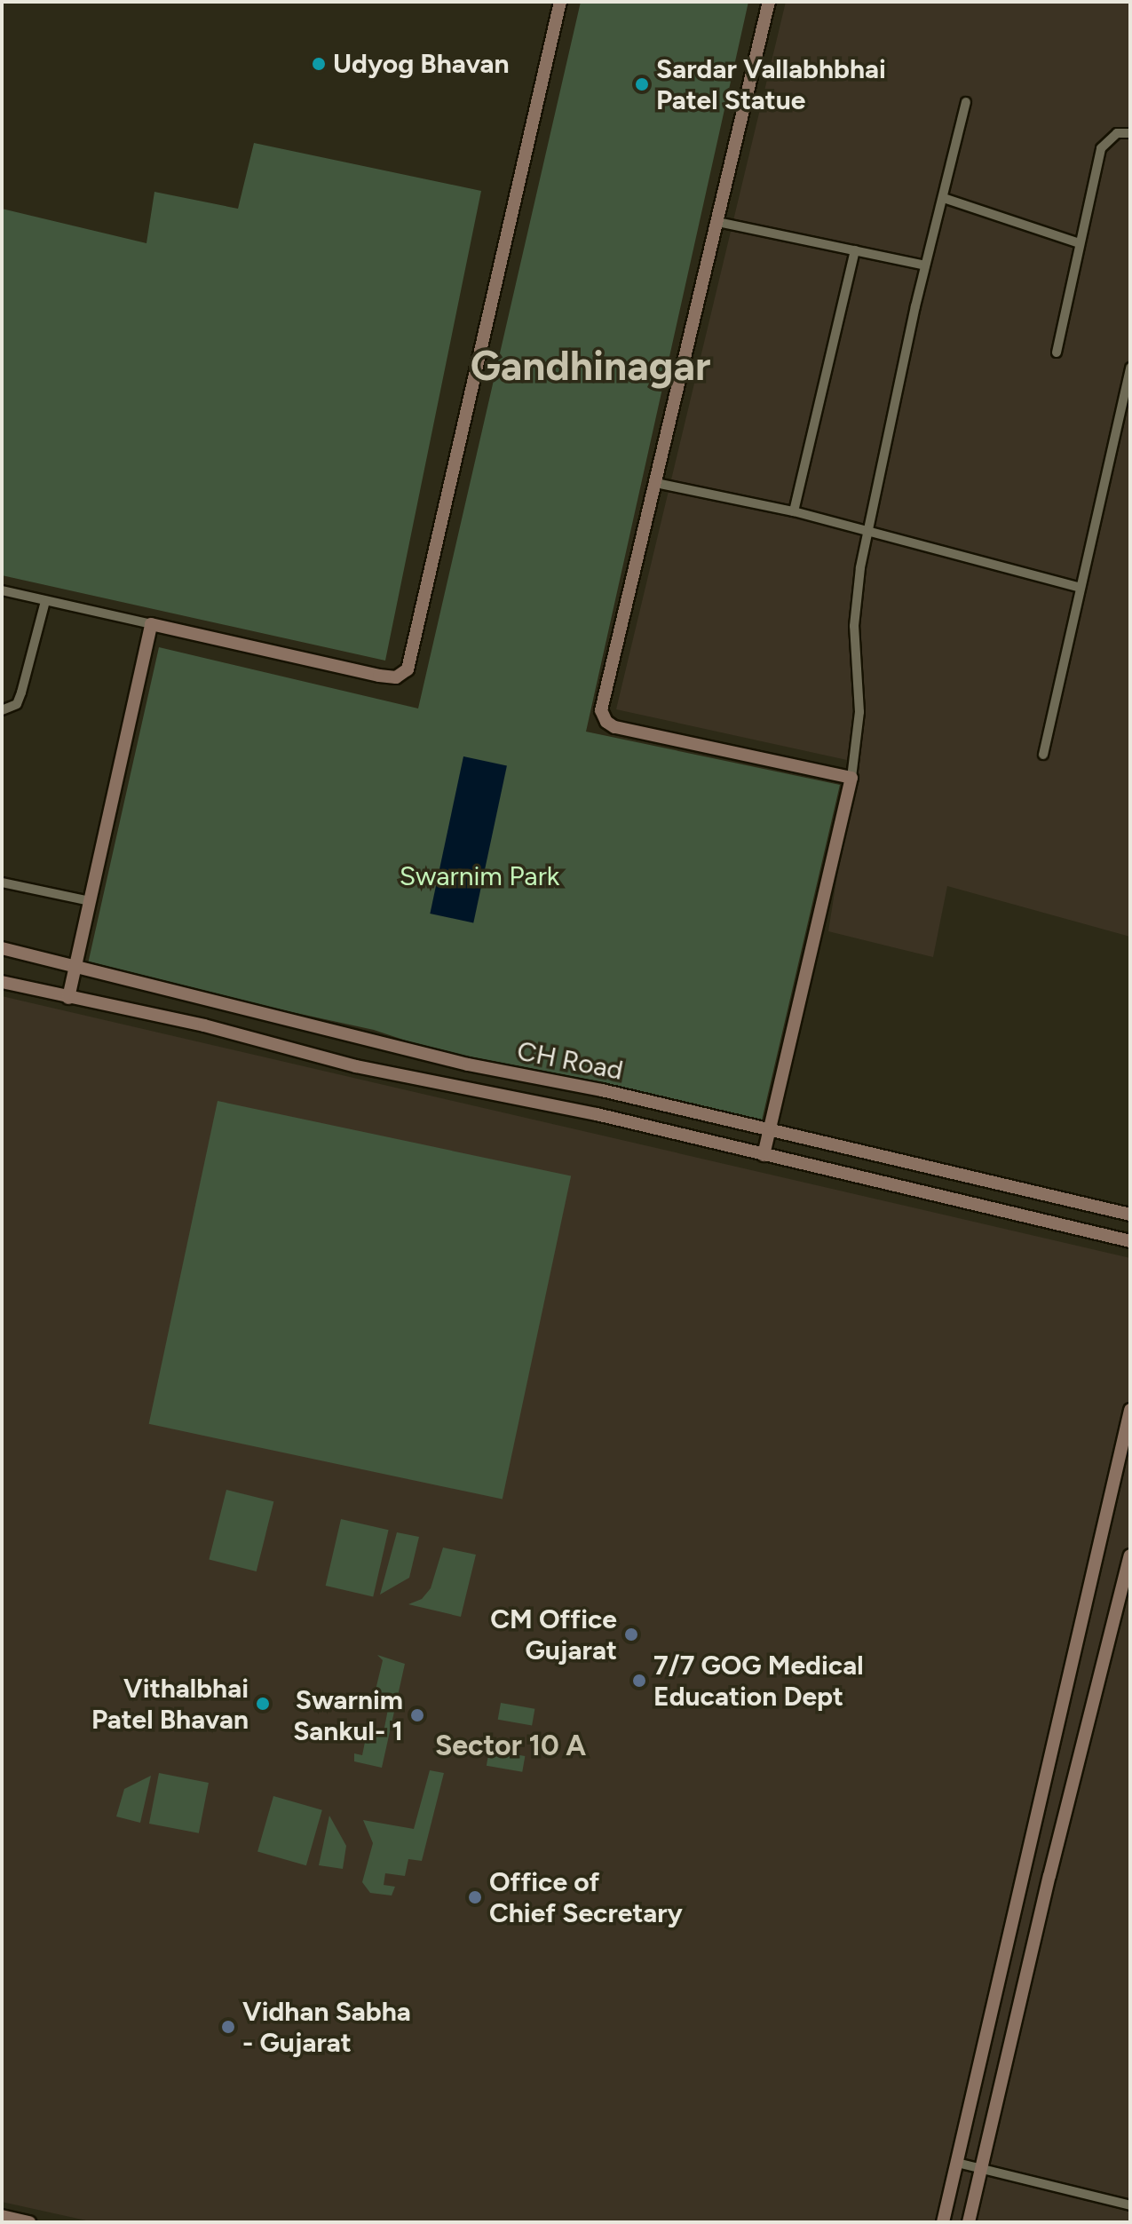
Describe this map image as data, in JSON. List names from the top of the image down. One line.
{"streets":{"street":["CH Road"]},"districts":["Gandhinagar","Sector 10 A"],"parks":["Swarnim Park"],"places":["Udyog Bhavan","Sardar Vallabhbhai Patel Statue","CM Office Gujarat","7/7 GOG Medical Education Dept","Vithalbhai Patel Bhavan","Swarnim Sankul- 1","Office of Chief Secretary","Vidhan Sabha - Gujarat"]}
